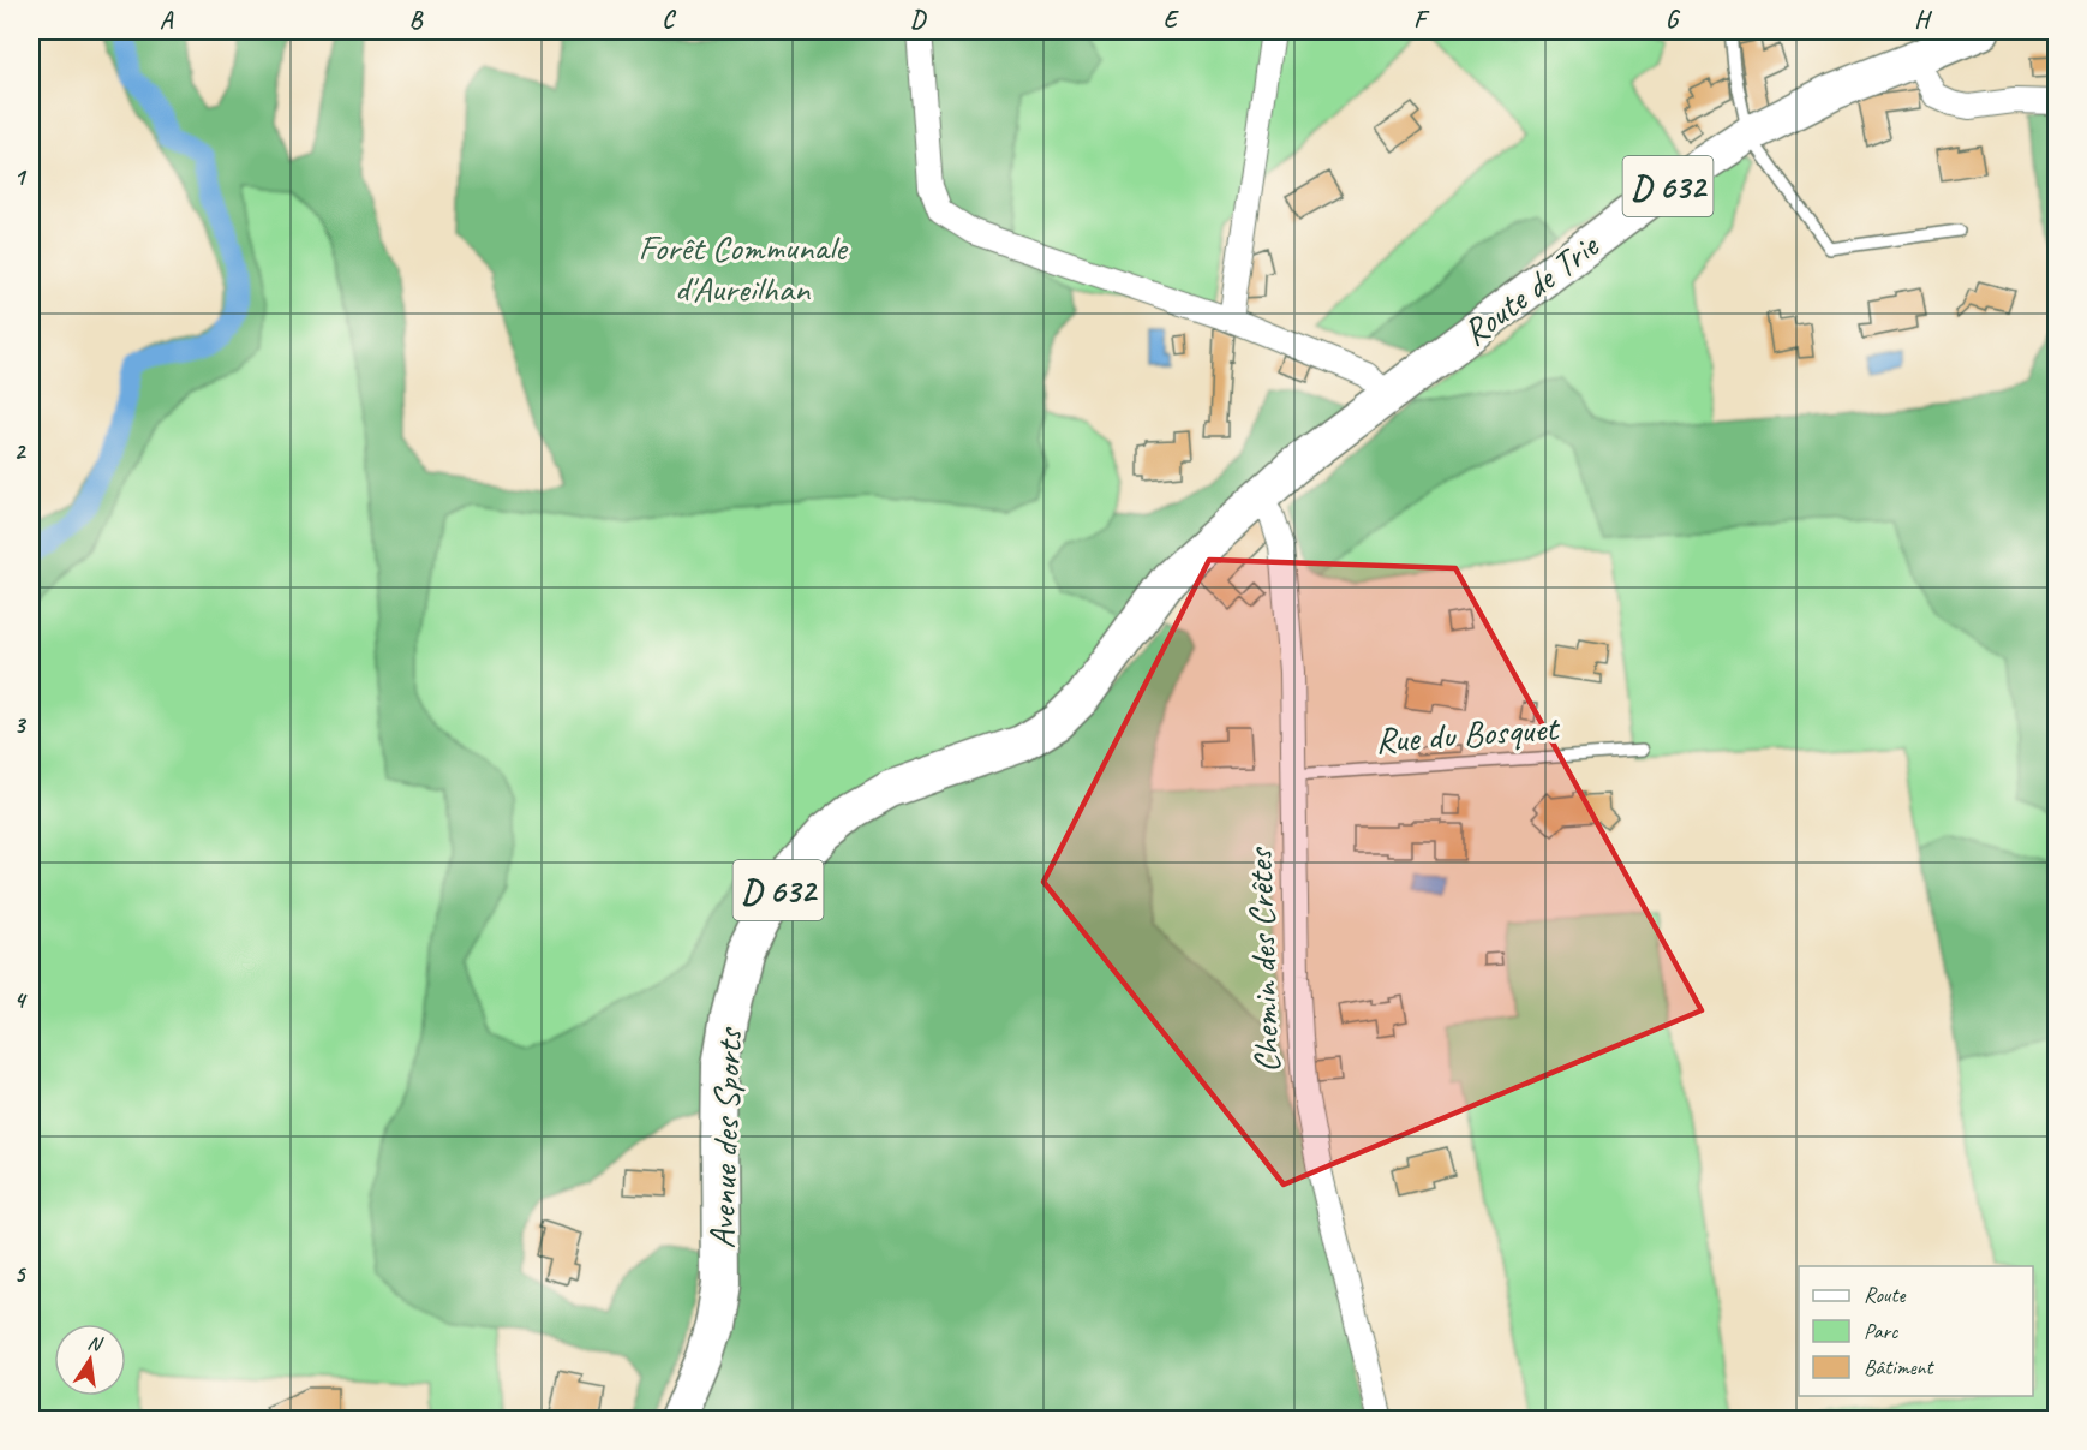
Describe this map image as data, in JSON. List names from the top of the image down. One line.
{"streets":{"main road":["D 632","Route de Trie","Avenue des Sports"],"street":["Chemin des Crêtes"],"lane":["Rue du Bosquet"]},"crossings":[["D 632","Route de Trie"],["D 632","Chemin des Crêtes"],["D 632","Avenue des Sports"],["Rue du Bosquet","Chemin des Crêtes"],["Chemin des Crêtes","Avenue des Sports"]],"parks":["Forêt Communale d'Aureilhan"],"legend":["Route","Parc","Bâtiment"],"north":"top","grid":{"columns":["A","B","C","D","E","F","G","H"],"rows":["1","2","3","4","5"]}}
